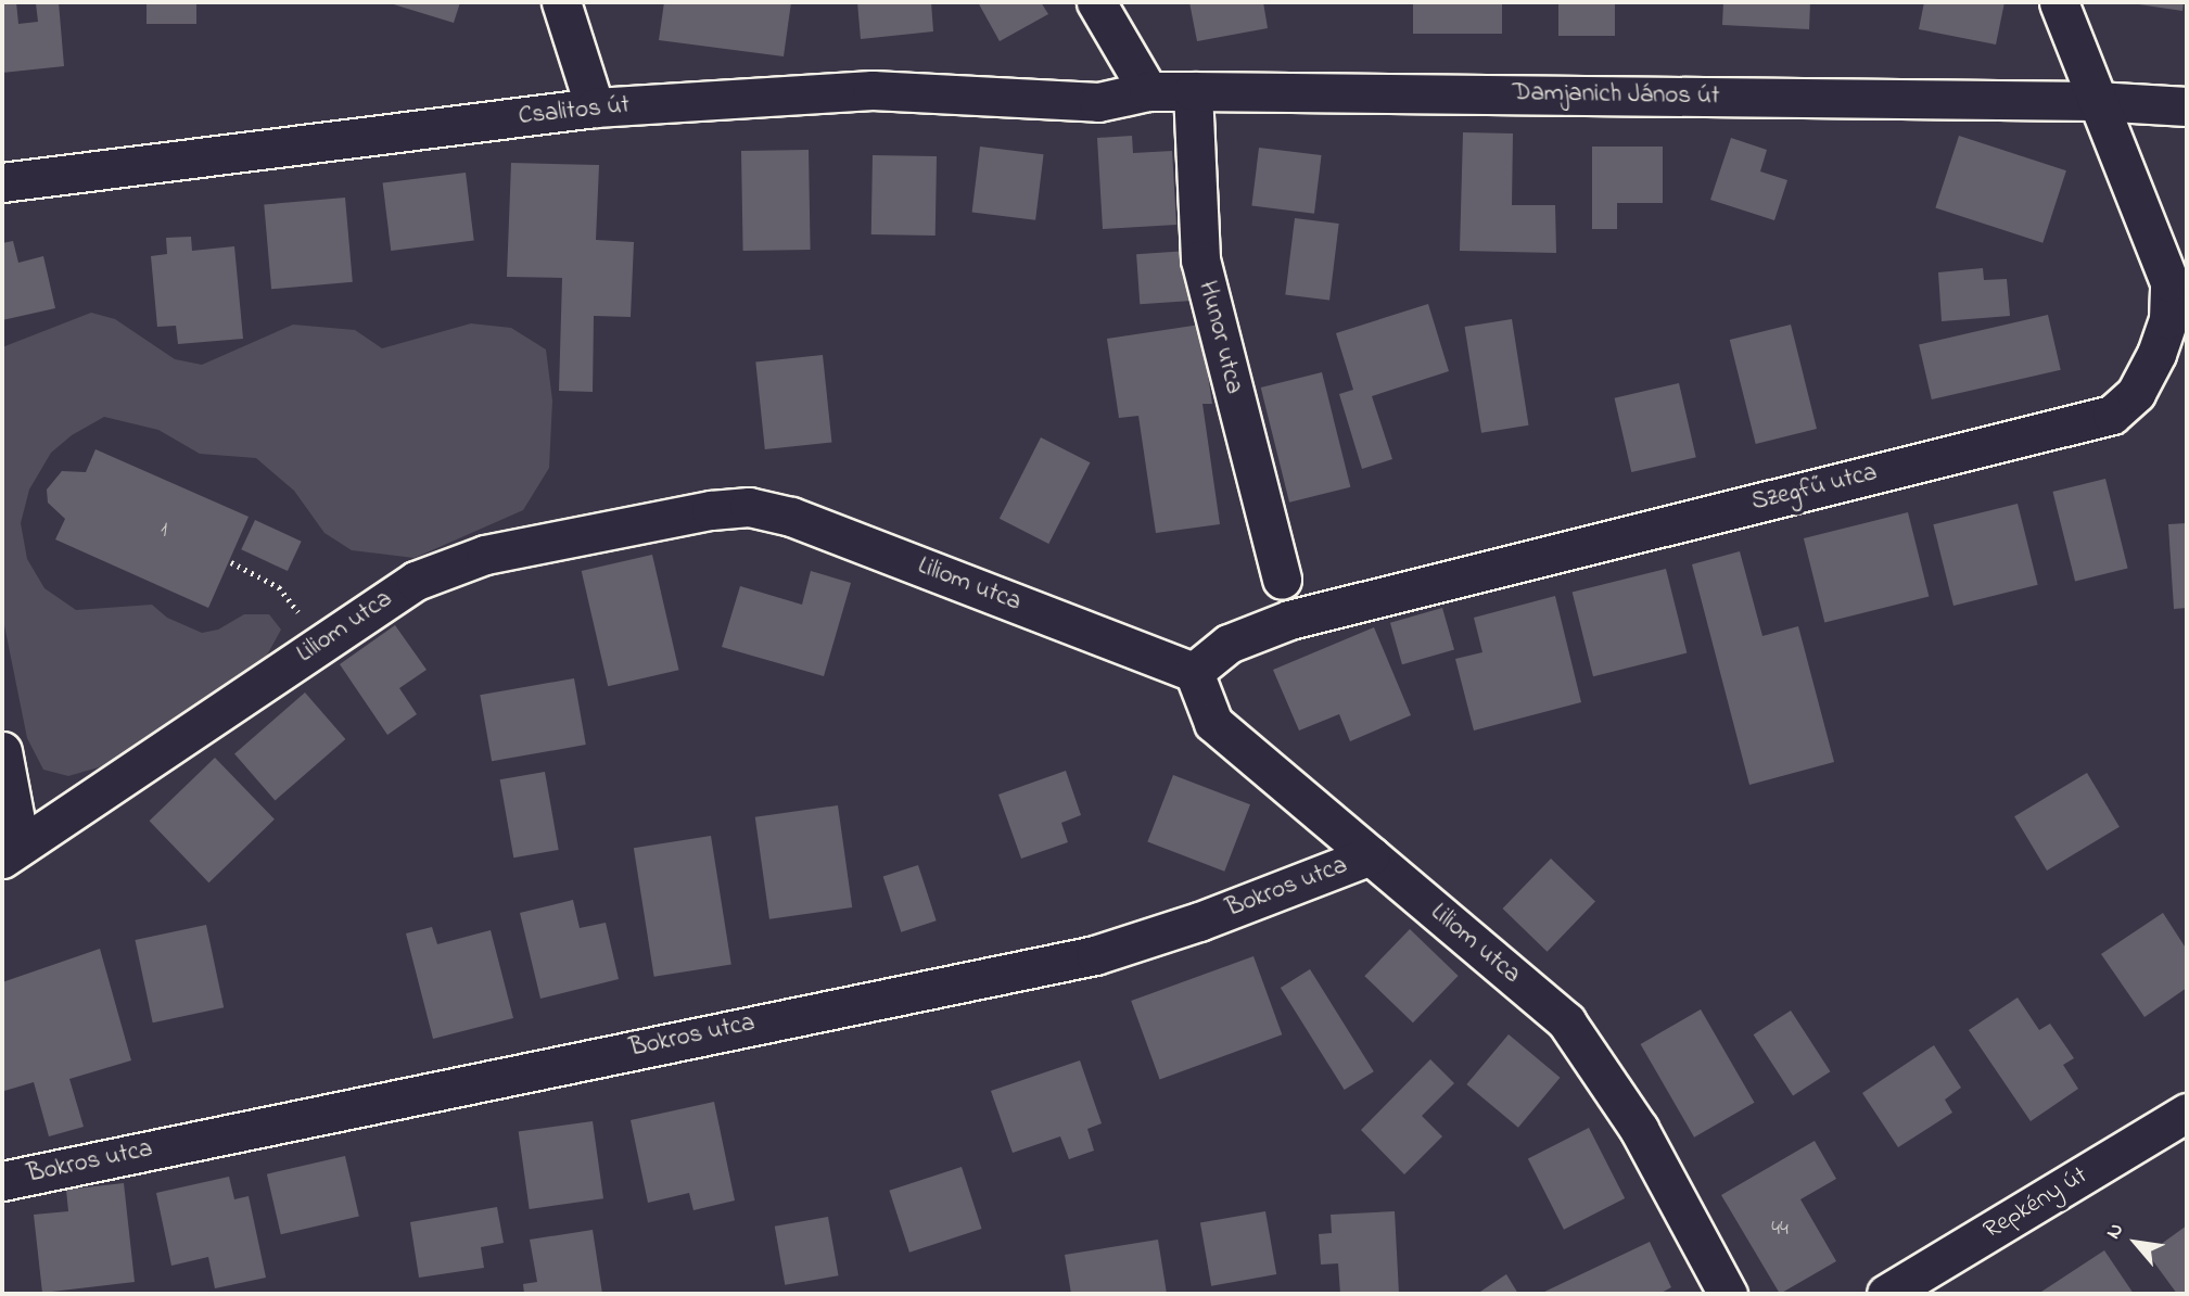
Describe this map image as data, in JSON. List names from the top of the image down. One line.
{"streets":{"street":["Damjanich János út","Csalitos út","Hunor utca","Szegfű utca","Liliom utca","Bokros utca","Repkény út"]},"crossings":[["Damjanich János út","Csalitos út"],["Damjanich János út","Hunor utca"],["Damjanich János út","Szegfű utca"],["Szegfű utca","Liliom utca"],["Liliom utca","Bokros utca"]],"house_numbers":["1","44"],"north":"top left"}
